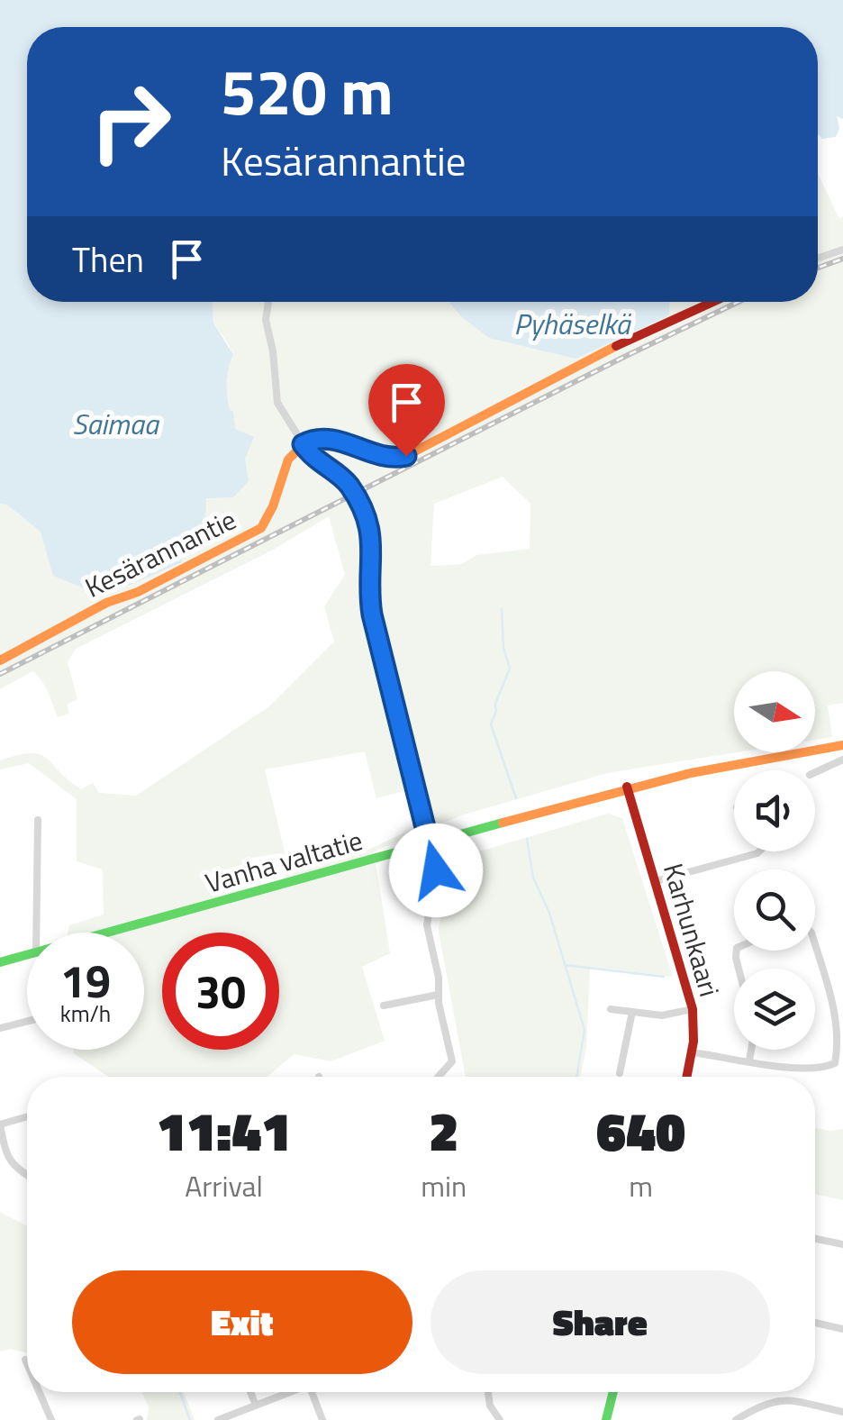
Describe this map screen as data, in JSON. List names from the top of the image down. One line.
{"streets":{"street":["Kesärannantie","Vanha valtatie","Karhunkaari"]},"crossings":[["Vanha valtatie","Karhunkaari"]],"water":["Pyhäselkä","Saimaa"],"north":"right","page":{"turn":["520 m","Kesärannantie"],"then":"Then","speed":"19 km/h","limit":"30","eta":["11:41","Arrival","2","min","640","m"],"buttons":["Exit","Share"]}}
